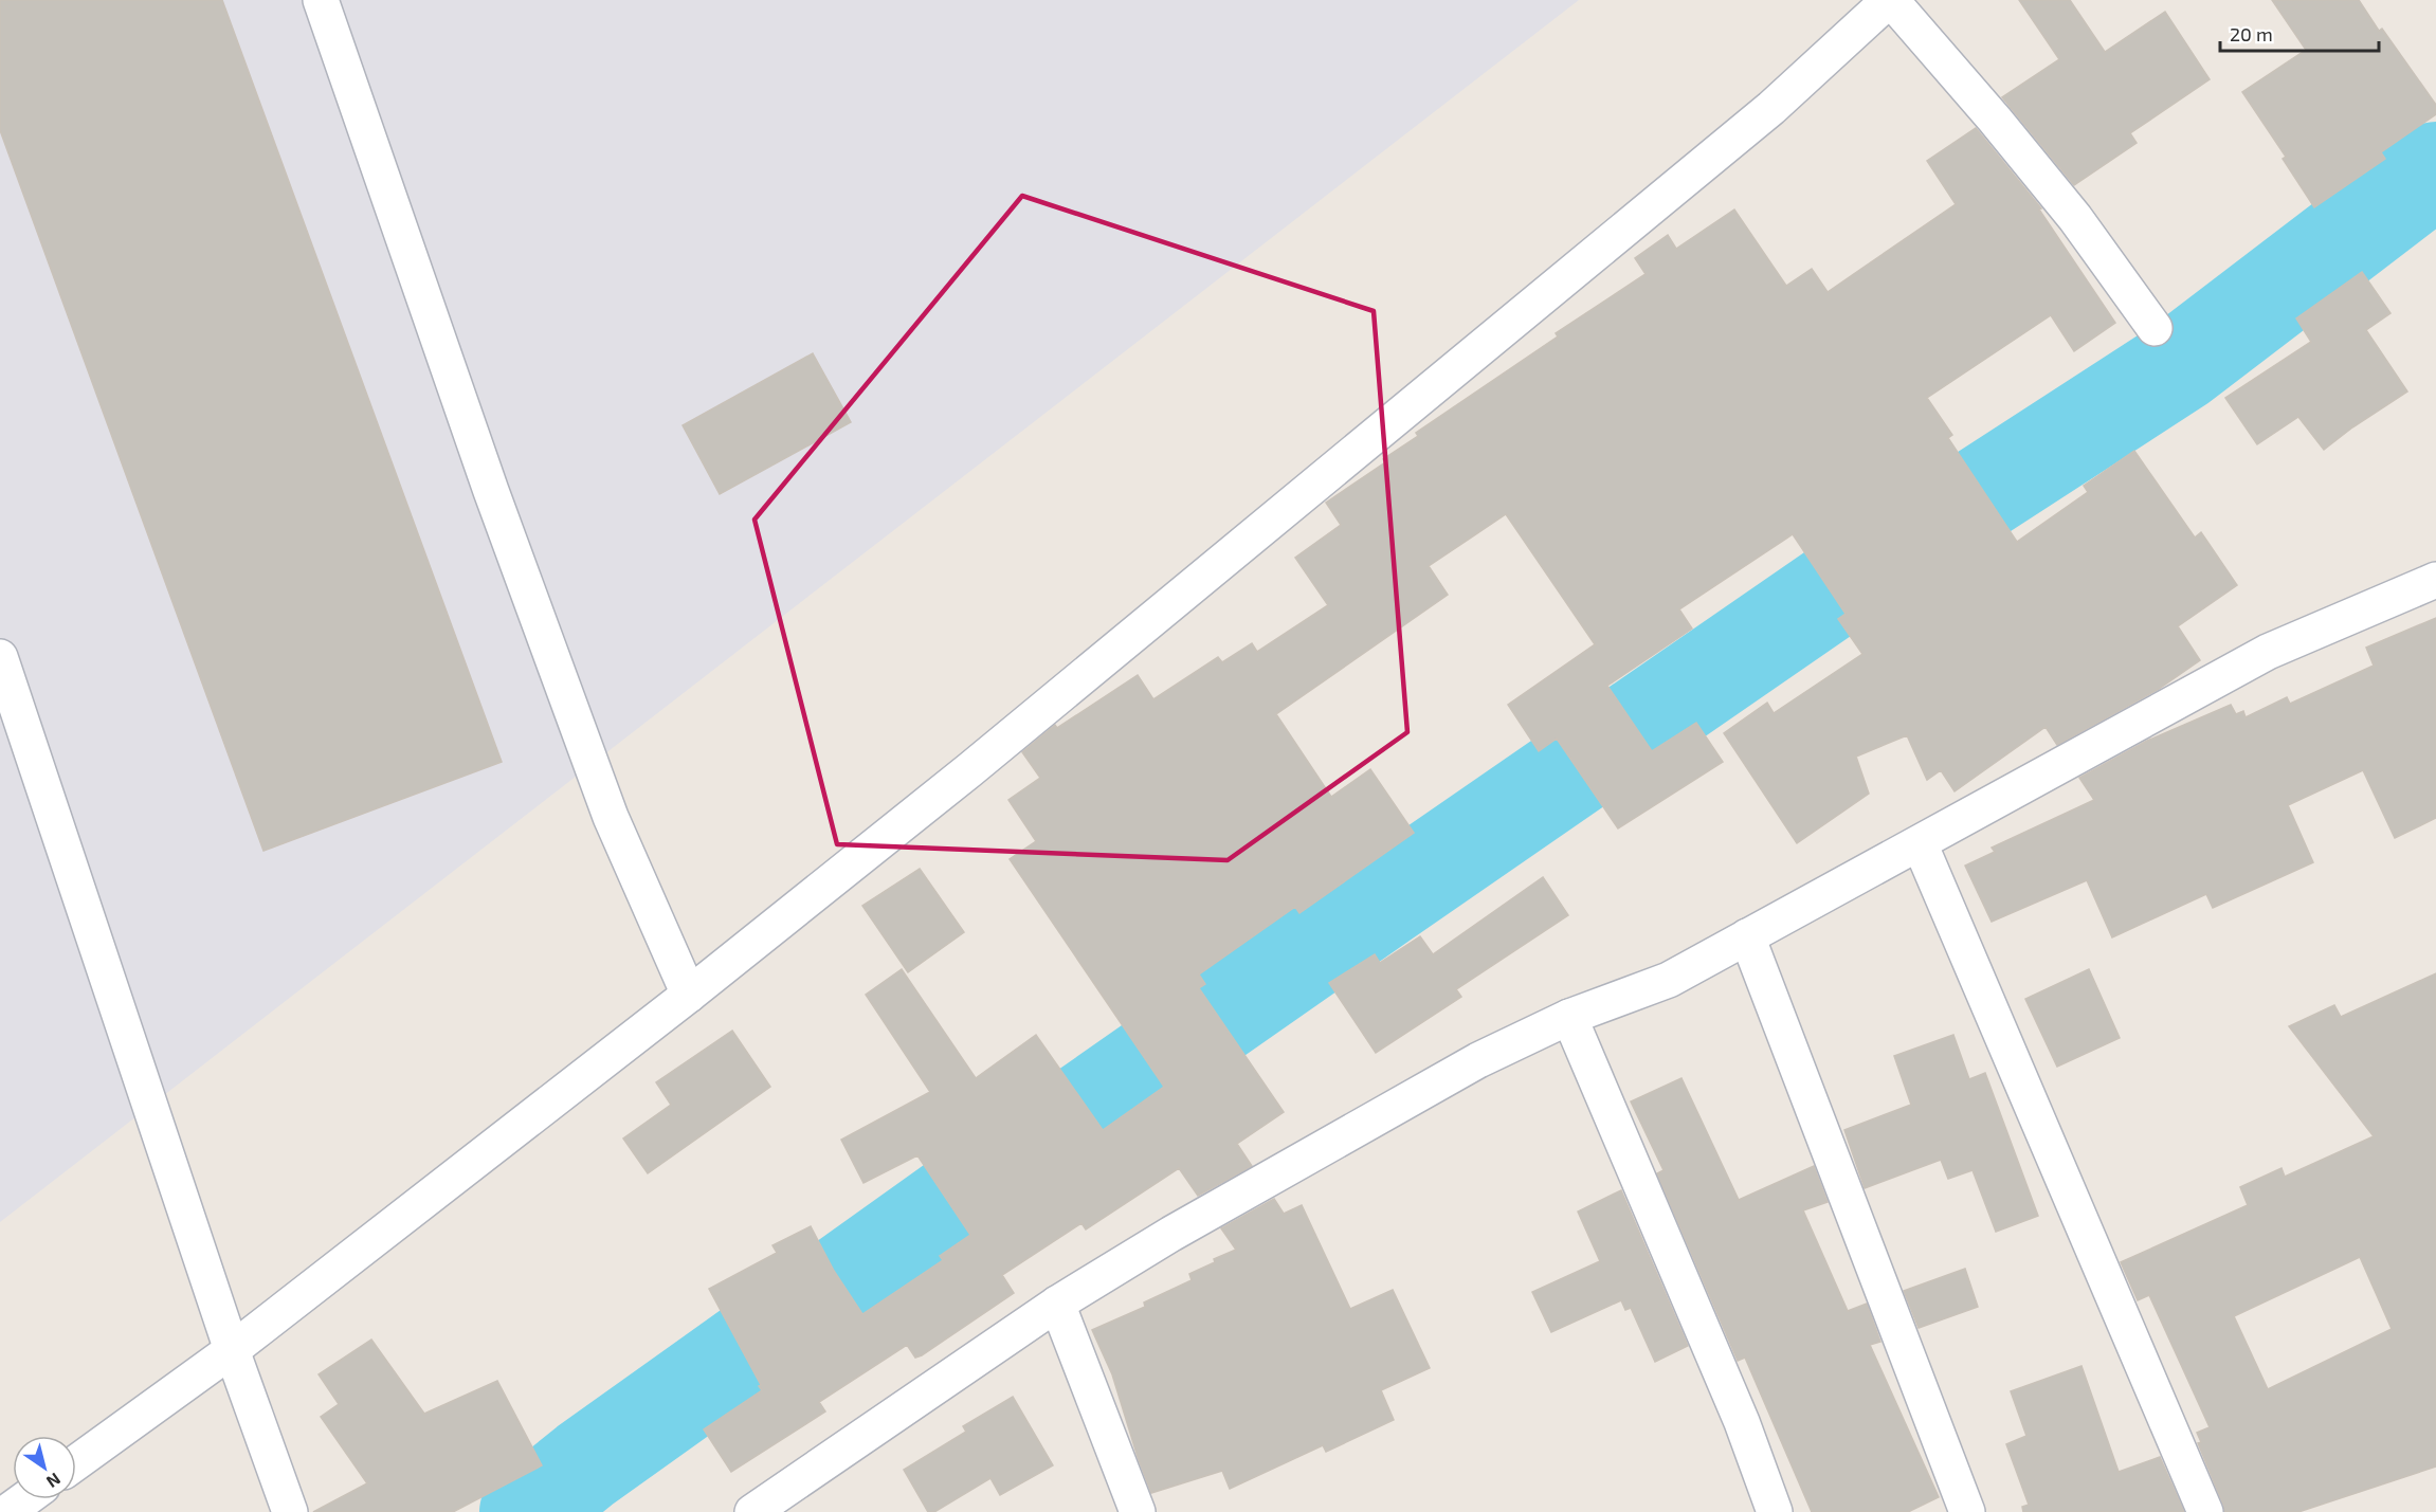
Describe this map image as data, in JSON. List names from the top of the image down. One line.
{"scale_bar":"20 m","north":"bottom right"}
